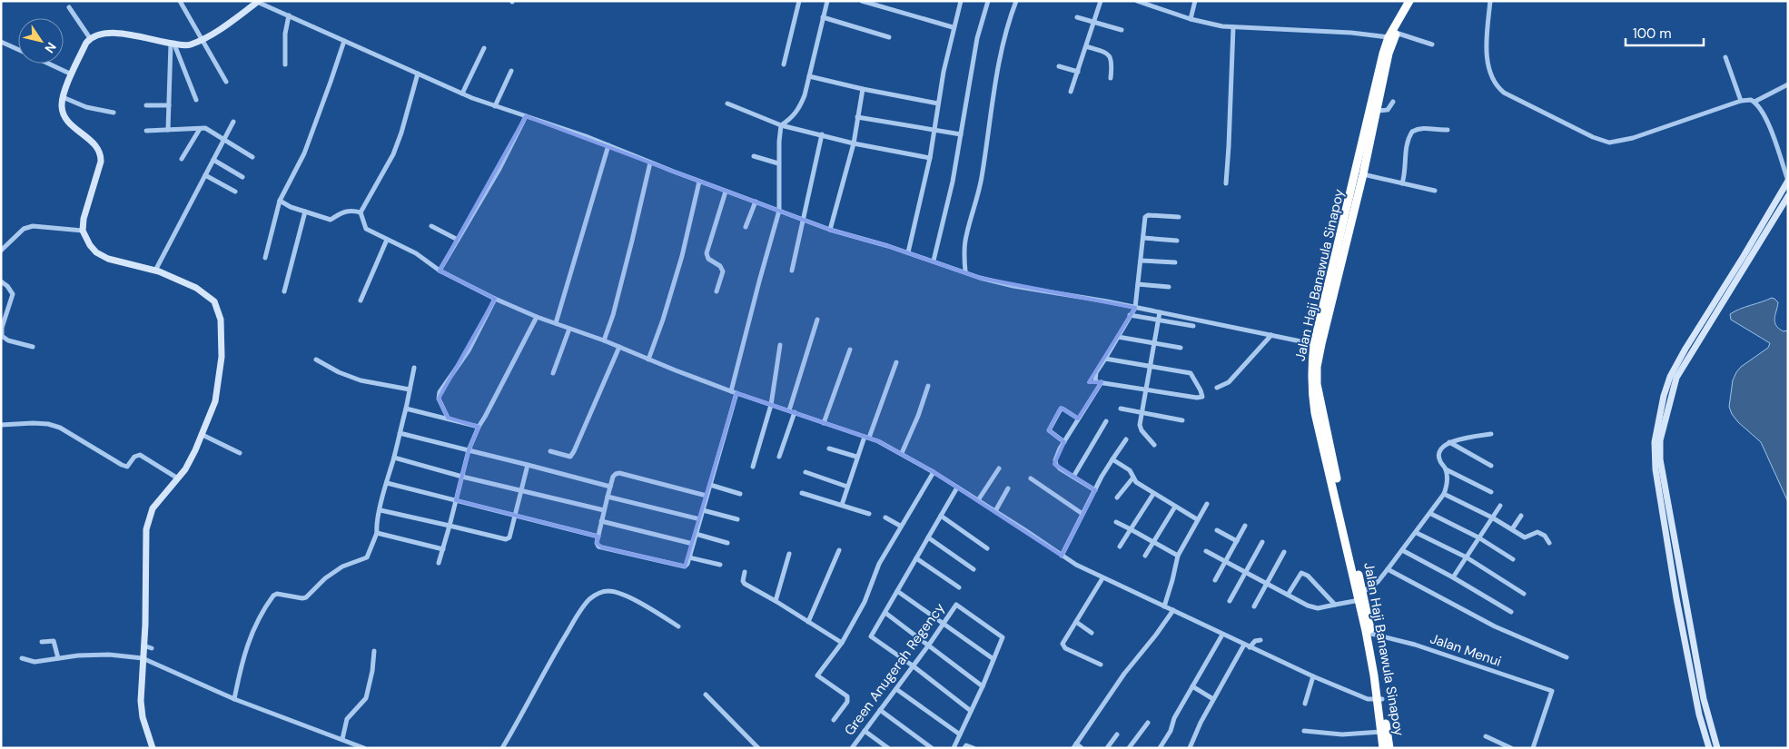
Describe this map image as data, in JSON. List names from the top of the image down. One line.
{"streets":{"highway":["Jalan Haji Banawula Sinapoy"],"street":["Jalan Menui","Green Anugerah Regency"]},"crossings":[["Jalan Haji Banawula Sinapoy","Jalan Menui"]],"scale_bar":"100 m","north":"bottom right"}
